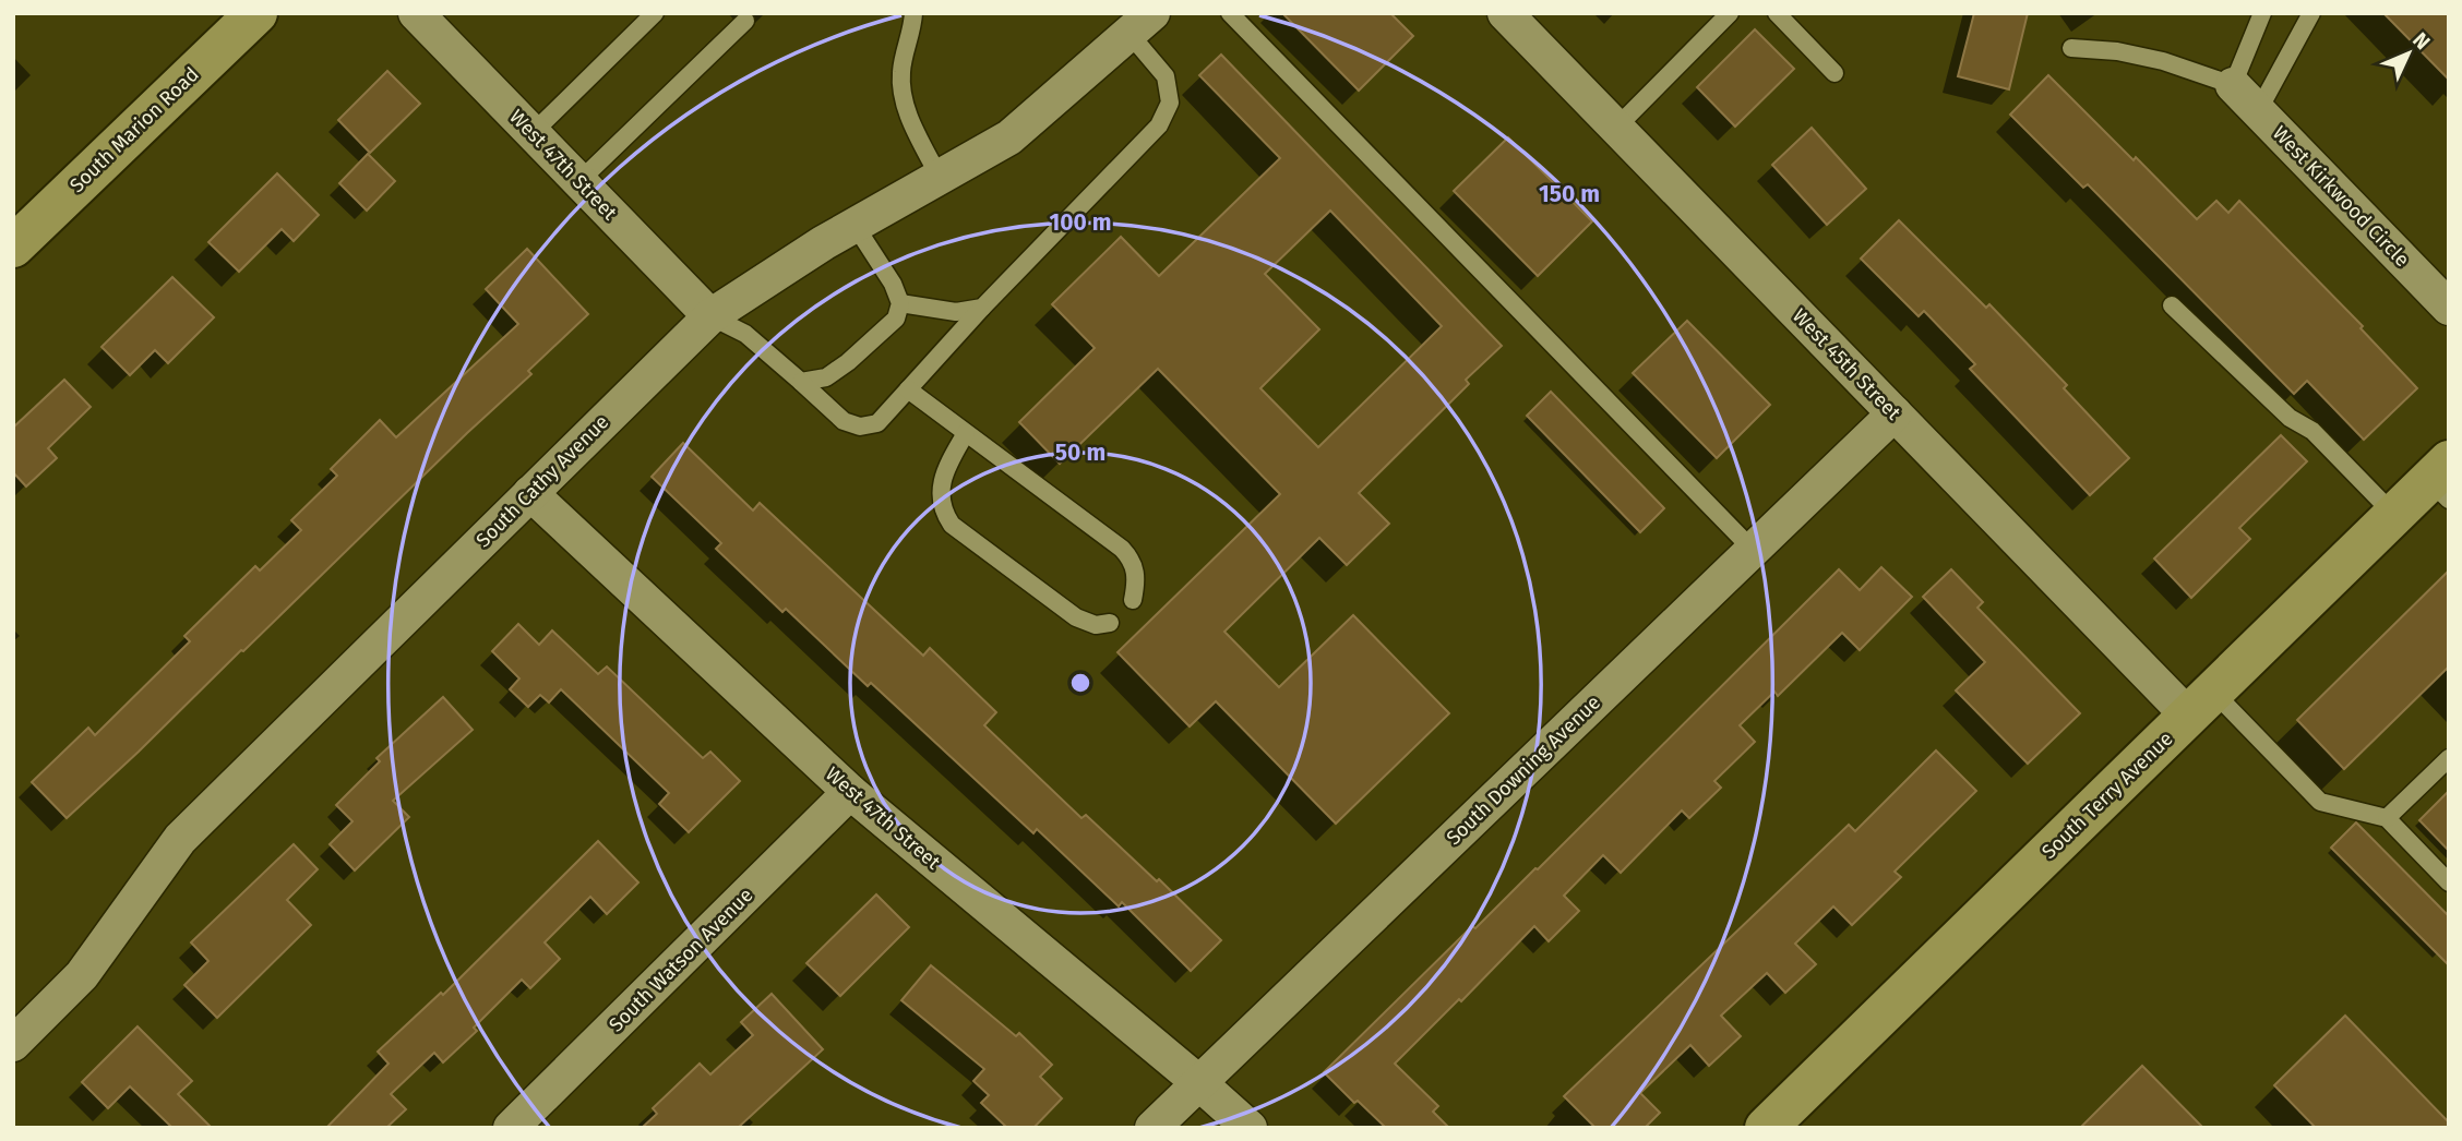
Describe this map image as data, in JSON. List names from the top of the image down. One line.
{"streets":{"street":["South Marion Road","West 47th Street","West Kirkwood Circle","West 45th Street","South Cathy Avenue","South Downing Avenue","South Terry Avenue","South Watson Avenue"]},"crossings":[["West 47th Street","South Cathy Avenue"],["West 47th Street","South Downing Avenue"],["West 47th Street","South Watson Avenue"],["West 45th Street","South Downing Avenue"],["West 45th Street","South Terry Avenue"]],"north":"top right","rings":["150 m","100 m","50 m"]}
